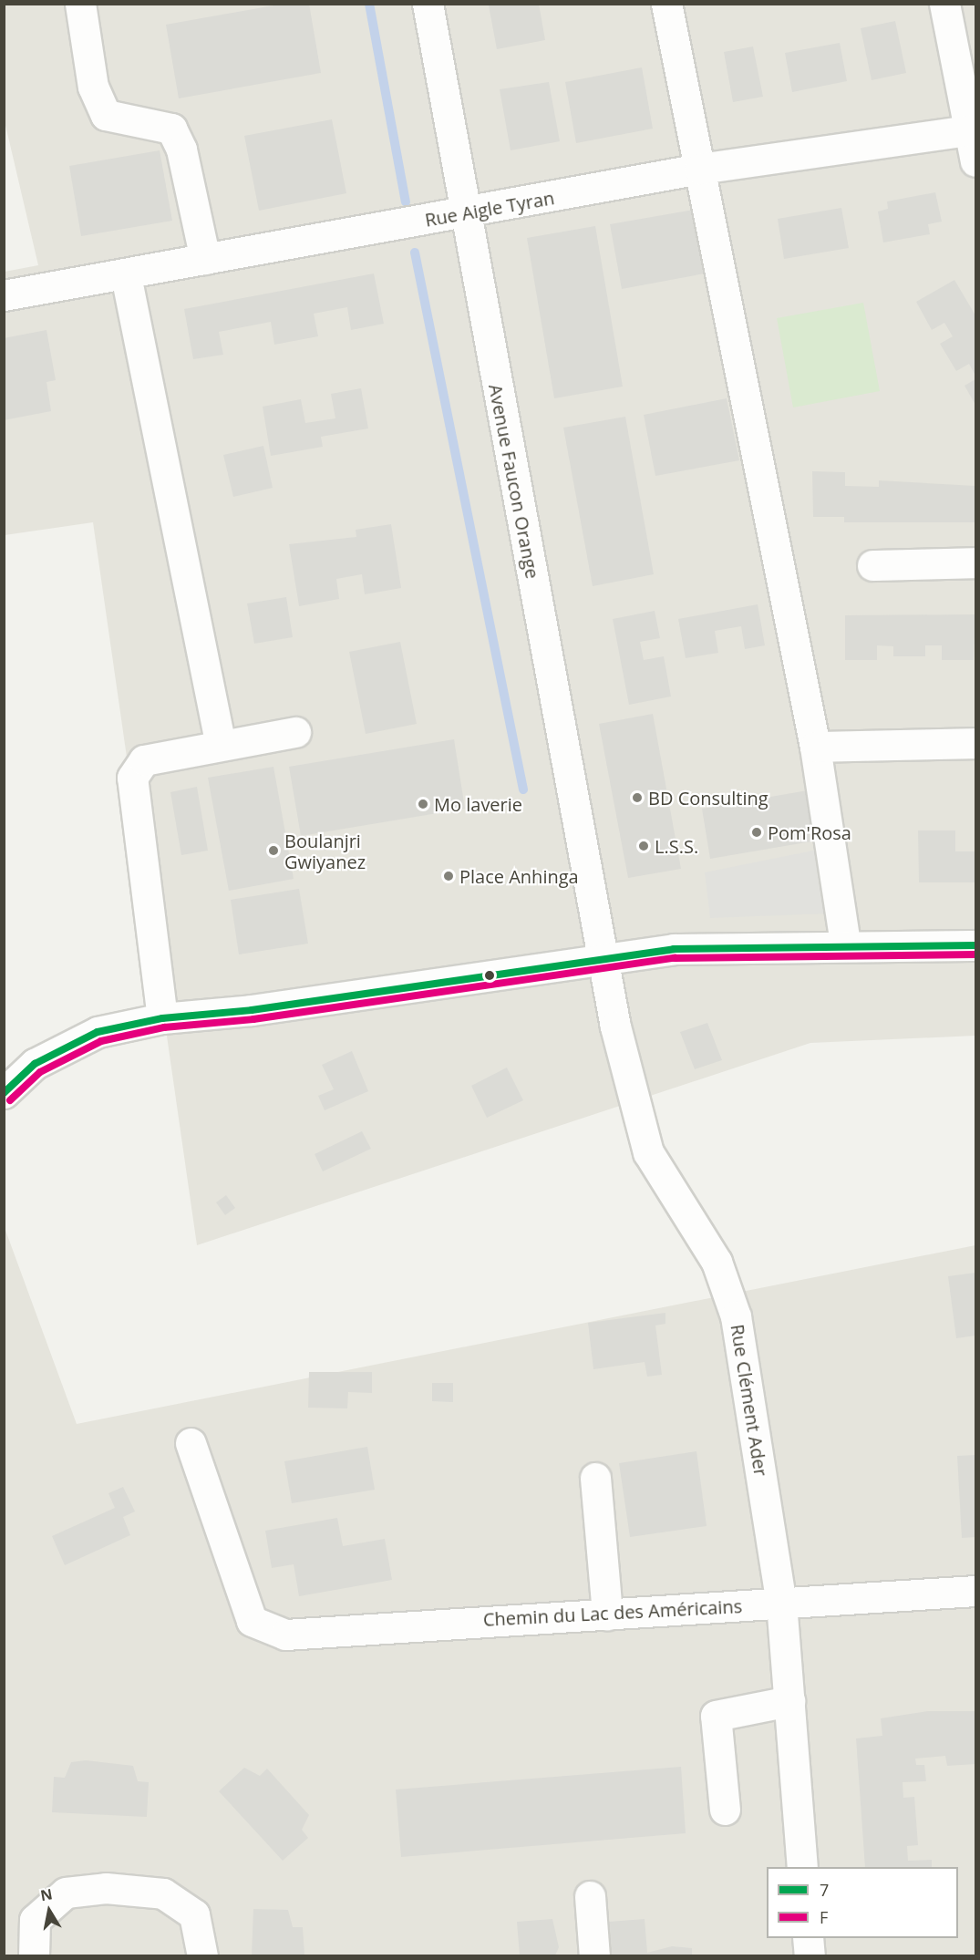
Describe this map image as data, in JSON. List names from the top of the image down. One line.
{"streets":{"street":["Rue Aigle Tyran","Avenue Faucon Orange","Rue Clément Ader","Chemin du Lac des Américains"]},"crossings":[["Rue Aigle Tyran","Avenue Faucon Orange"],["Avenue Faucon Orange","Rue Clément Ader"],["Rue Clément Ader","Chemin du Lac des Américains"]],"places":["BD Consulting","Mo laverie","Pom'Rosa","L.S.S.","Boulanjri Gwiyanez","Place Anhinga"],"lines":["transit line 7","transit line F"],"legend":["7","F"],"north":"top"}
